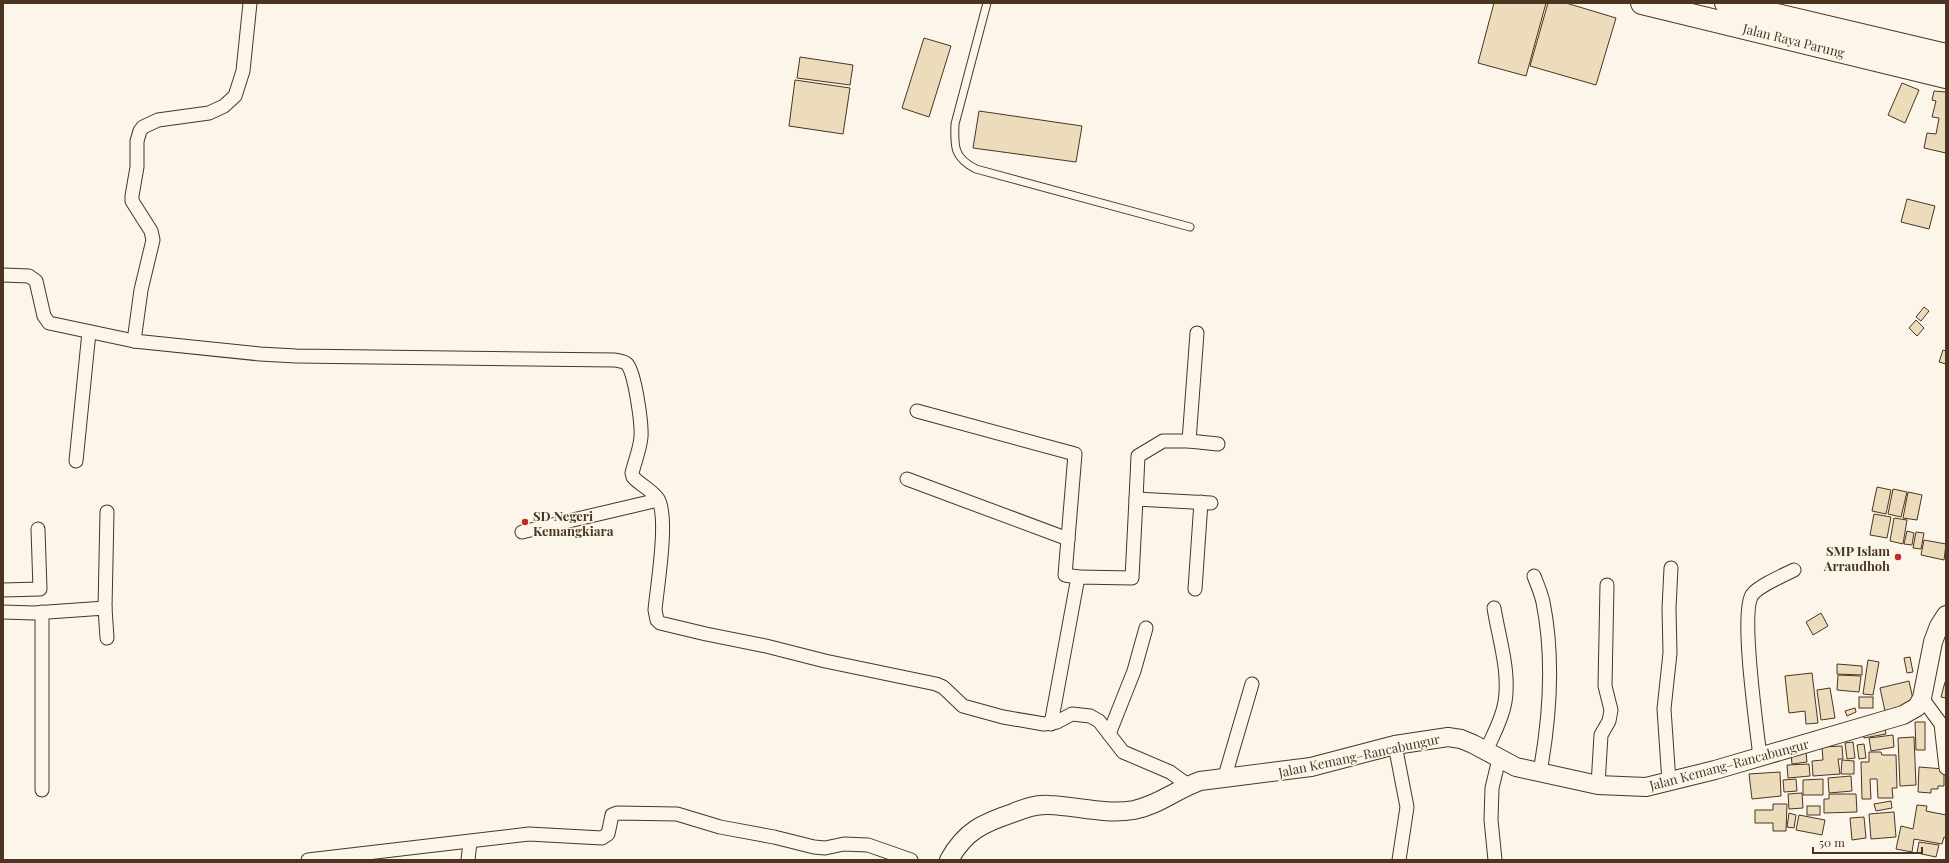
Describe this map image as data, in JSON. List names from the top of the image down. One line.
{"streets":{"highway":["Jalan Raya Parung"],"street":["Jalan Kemang–Rancabungur"]},"places":["SD Negeri Kemangkiara","SMP Islam Arraudhoh"],"scale_bar":"50 m"}
